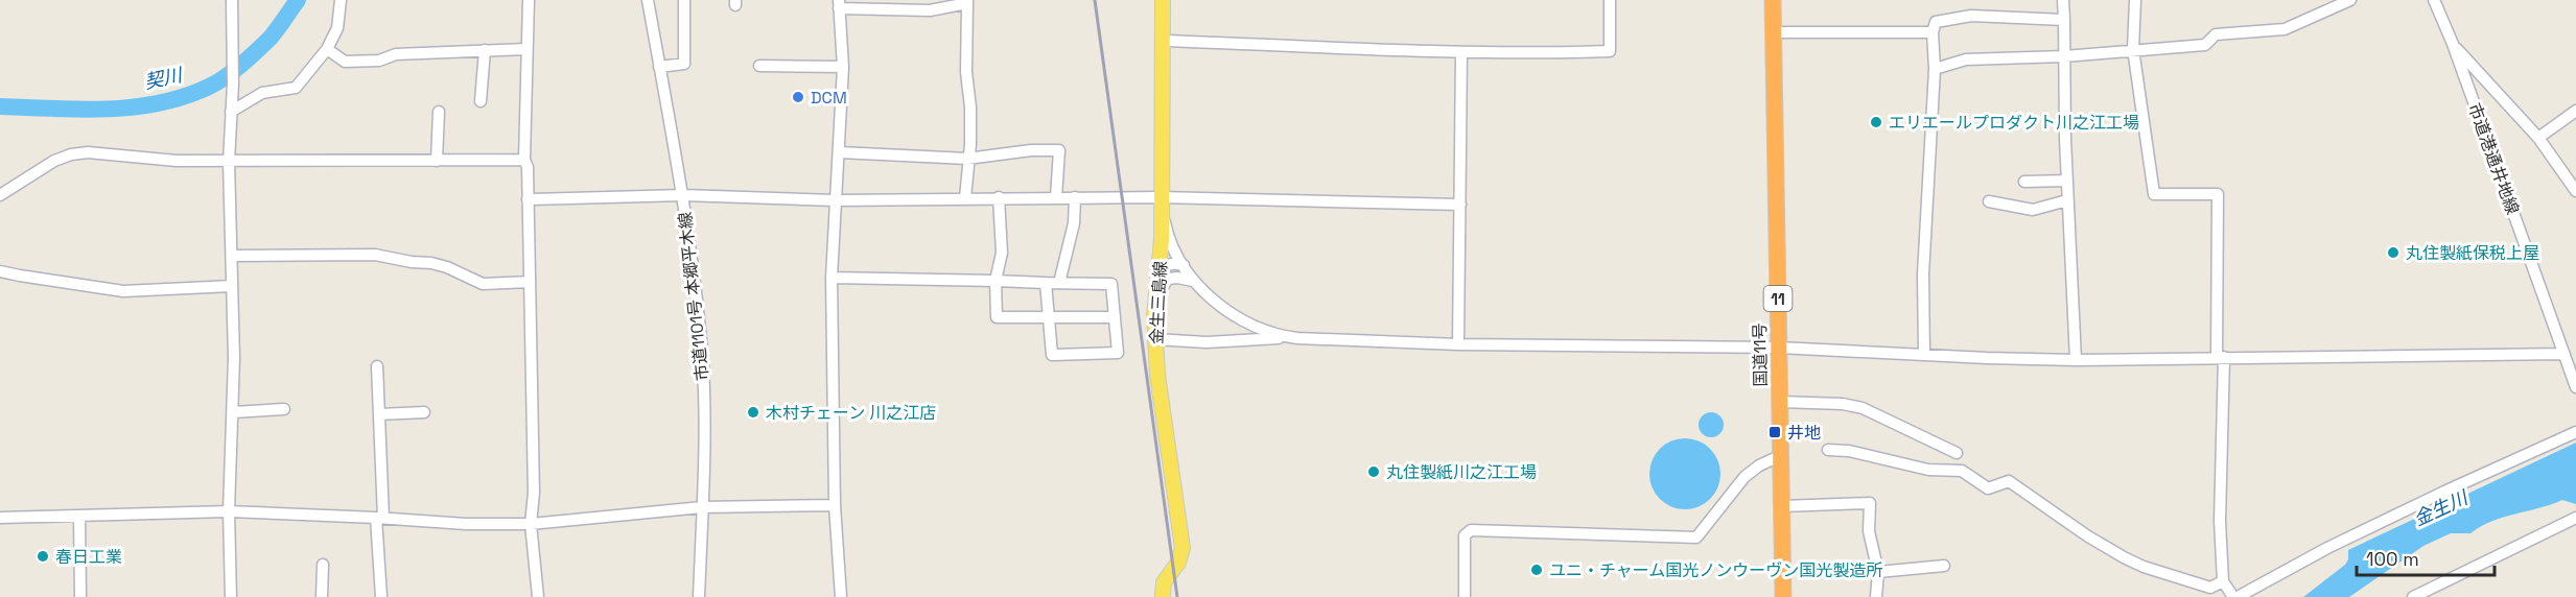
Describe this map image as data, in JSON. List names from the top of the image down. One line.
{"streets":{"highway":["11","国道11号"],"main road":["金生三島線"],"street":["市道港通井地線","市道1101号 本郷平木線"]},"water":["契川","金生川"],"places":{"other":["DCM","エリエールプロダクト川之江工場","丸住製紙保税上屋","木村チェーン 川之江店","丸住製紙川之江工場","春日工業","ユニ・チャーム国光ノンウーヴン国光製造所"],"transit":["井地"]},"scale_bar":"100 m"}
